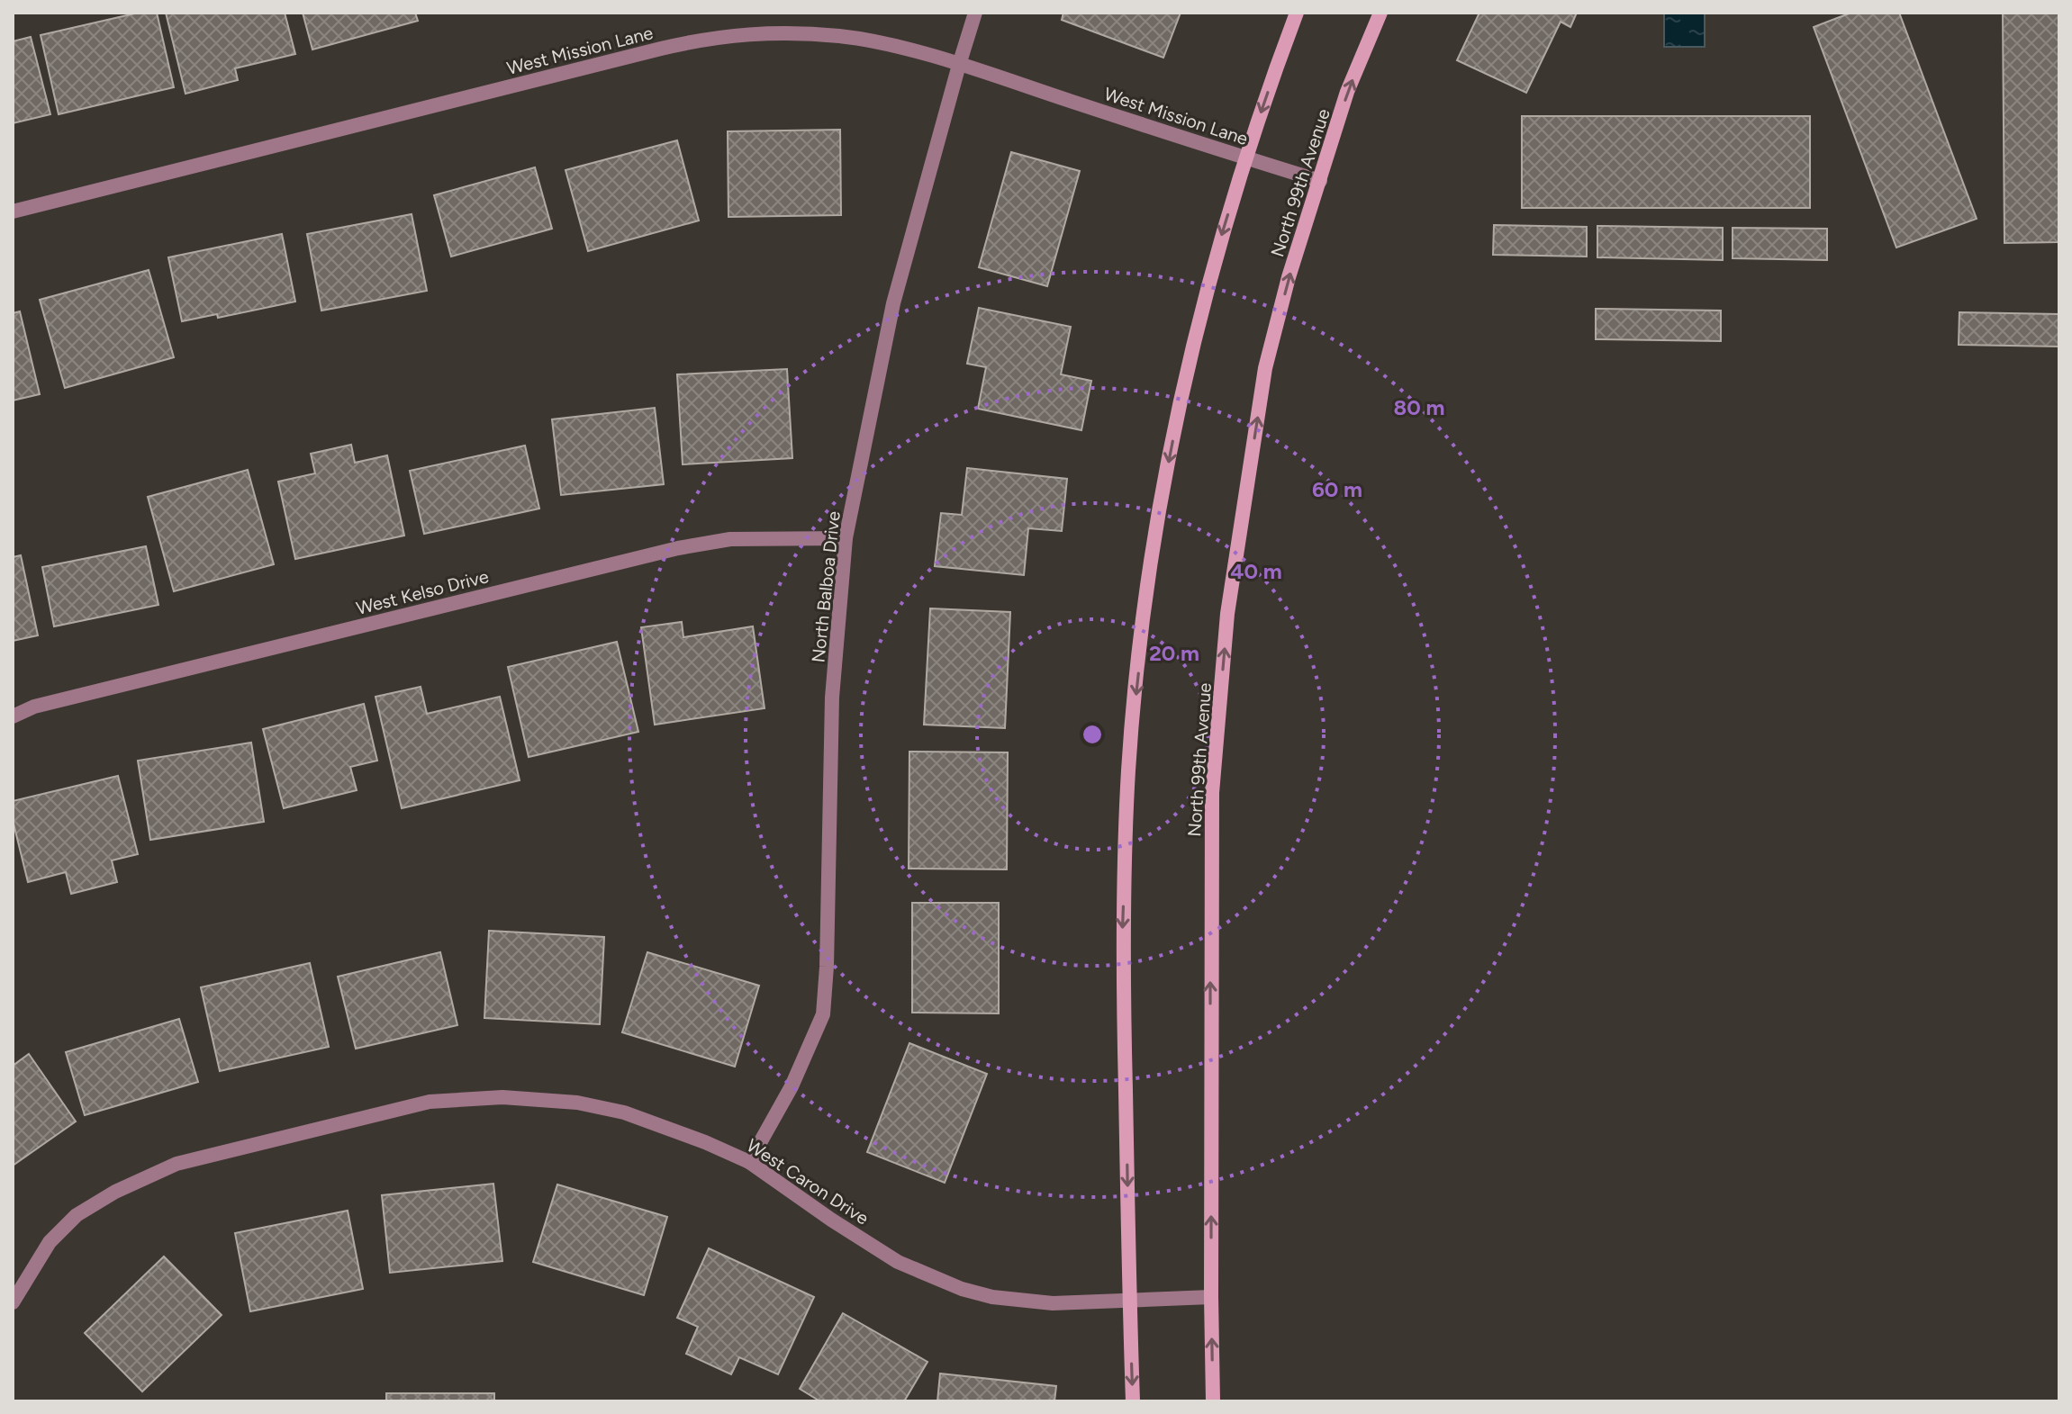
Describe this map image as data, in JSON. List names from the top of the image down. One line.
{"streets":{"main road":["North 99th Avenue"],"street":["West Mission Lane","North Balboa Drive","West Kelso Drive","West Caron Drive"]},"crossings":[["West Mission Lane","North 99th Avenue"],["West Mission Lane","North Balboa Drive"],["North 99th Avenue","West Caron Drive"],["North Balboa Drive","West Kelso Drive"],["North Balboa Drive","West Caron Drive"]],"rings":["80 m","60 m","40 m","20 m"]}
